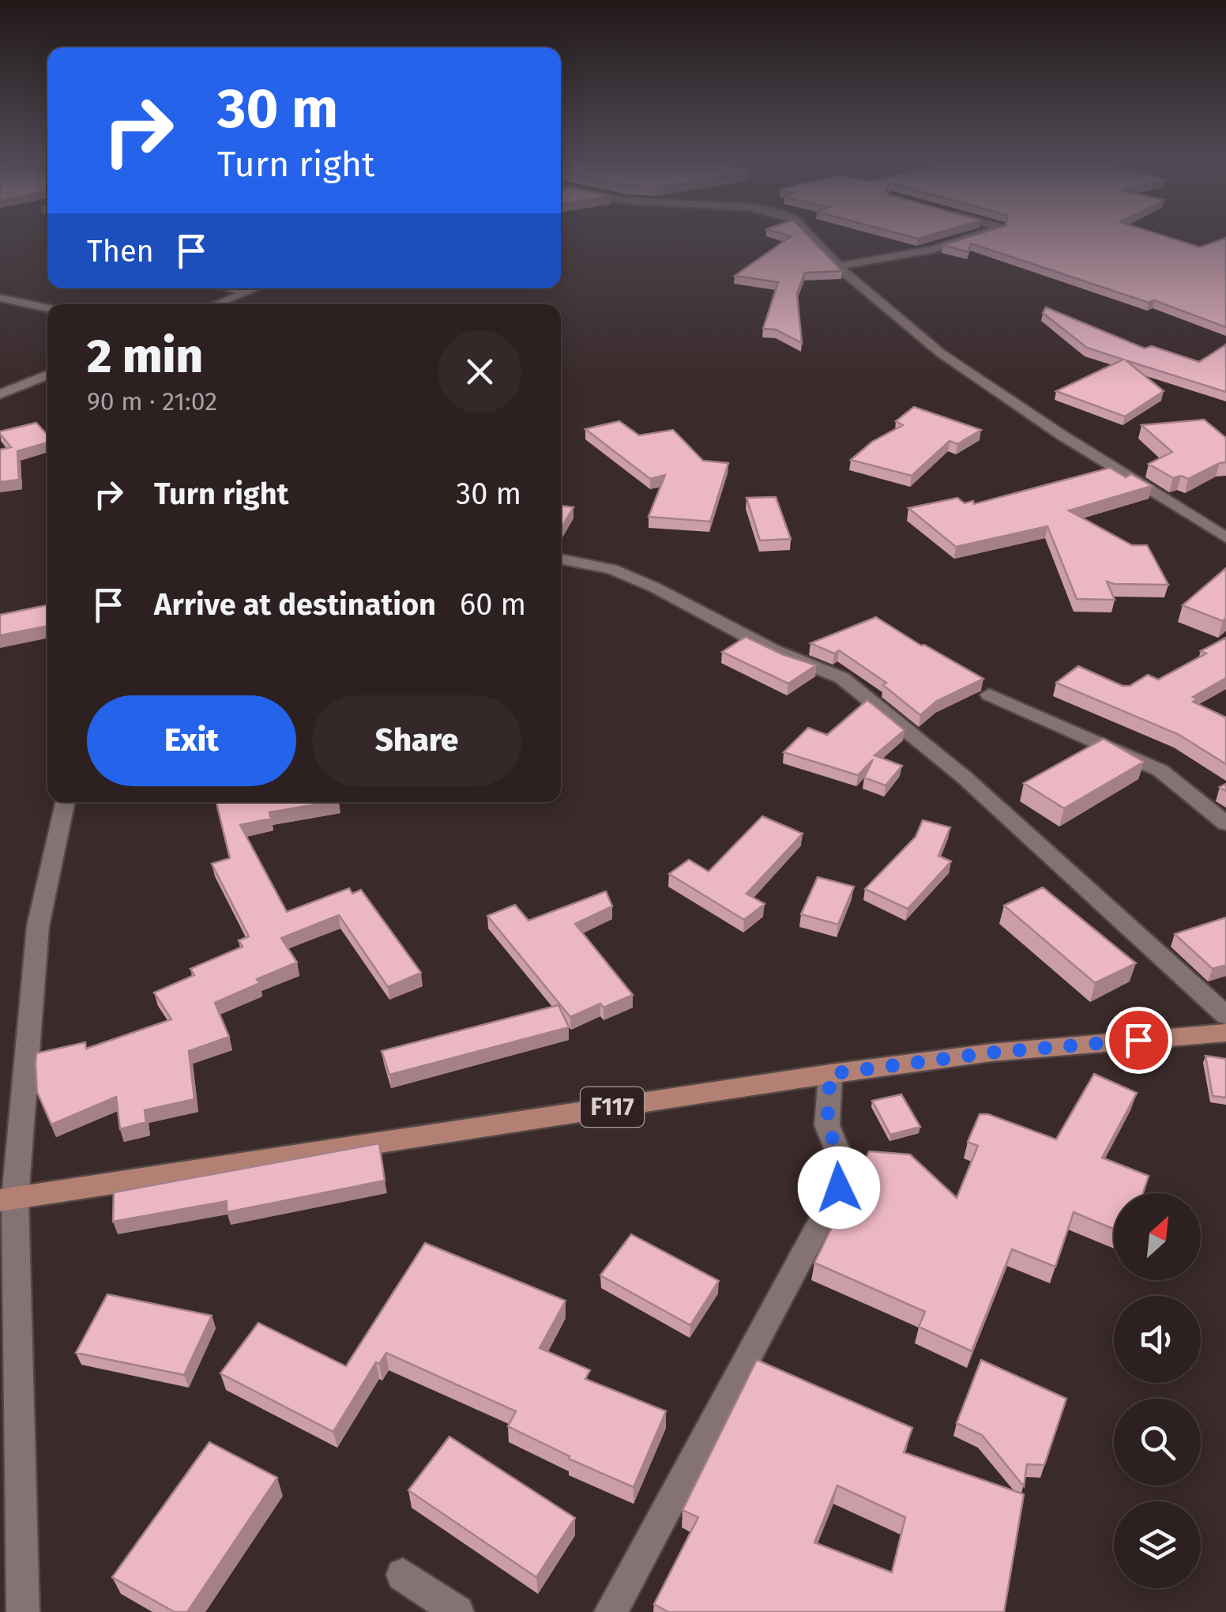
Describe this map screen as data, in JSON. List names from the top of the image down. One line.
{"streets":{"main road":["F117"]},"north":"top right","page":{"turn":["30 m","Turn right"],"then":"Then","heading":["2 min","90 m · 21:02"],"list":[{"name":"Turn right","value":"30 m"},{"name":"Arrive at destination","value":"60 m"}],"buttons":["Exit","Share"]}}
